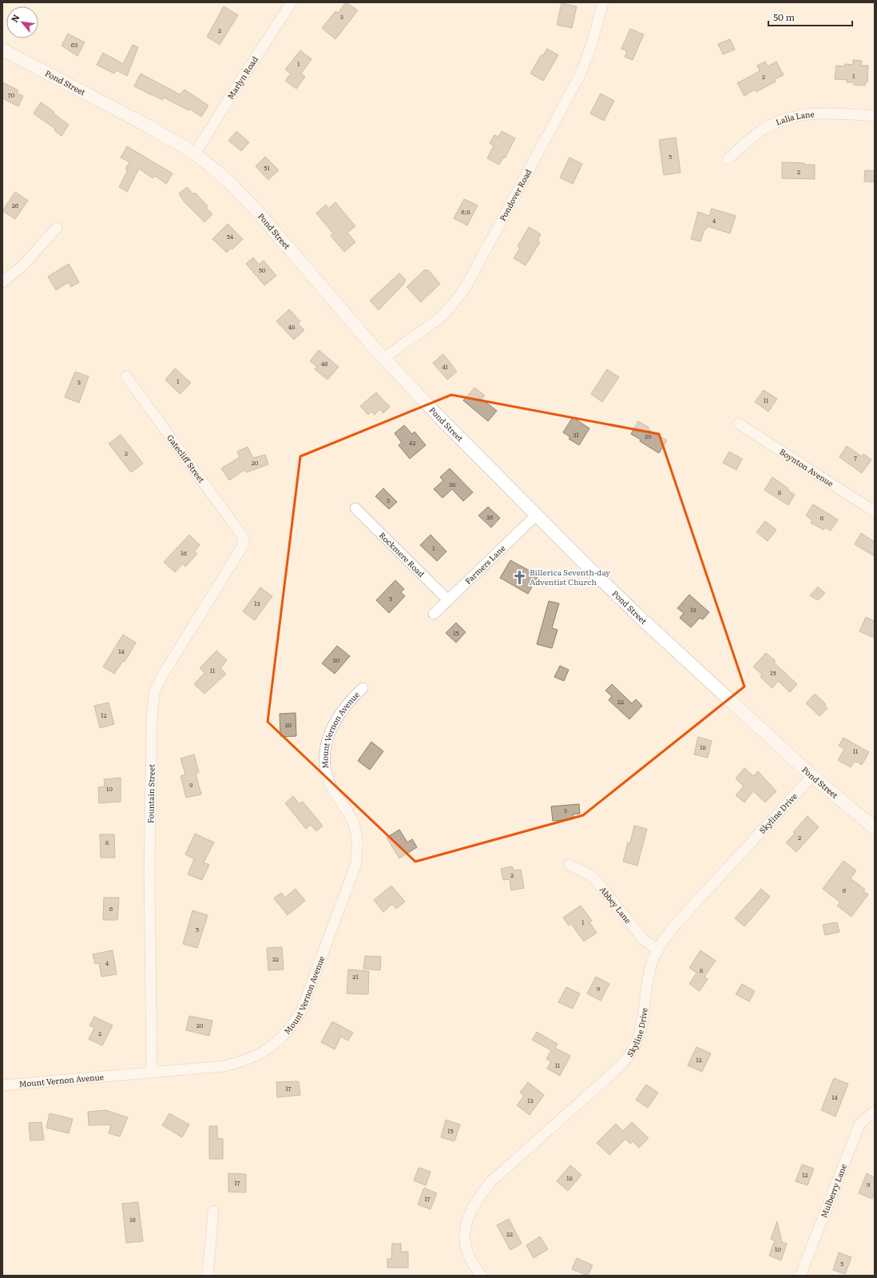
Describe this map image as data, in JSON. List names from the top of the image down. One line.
{"streets":{"street":["Marlyn Road","Pond Street","Lalia Lane","Pondover Road","Gatecliff Street","Boynton Avenue","Rockmere Road","Farmers Lane","Mount Vernon Avenue","Fountain Street","Skyline Drive","Abbey Lane","Mulberry Lane"]},"crossings":[["Marlyn Road","Pond Street"],["Pond Street","Pondover Road"],["Pond Street","Farmers Lane"],["Pond Street","Skyline Drive"],["Gatecliff Street","Fountain Street"],["Rockmere Road","Farmers Lane"],["Mount Vernon Avenue","Fountain Street"],["Skyline Drive","Abbey Lane"]],"places":{"church":["Billerica Seventh-day Adventist Church"]},"house_numbers":["3","2","63","1","1","3","70","5","51","2","26","6;8","4","54","50","48","46","41","1","3","11","31","29","42","2","7","20","38","8","3","36","6","1","16","5","13","19","15","14","30","11","15","22","12","28","18","11","9","10","3","2","8","2","6","6","1","5","22","4","8","21","9","20","2","12","11","17","14","13","15","12","18","17","9","17","16","22","10","5"],"scale_bar":"50 m","north":"top left"}
